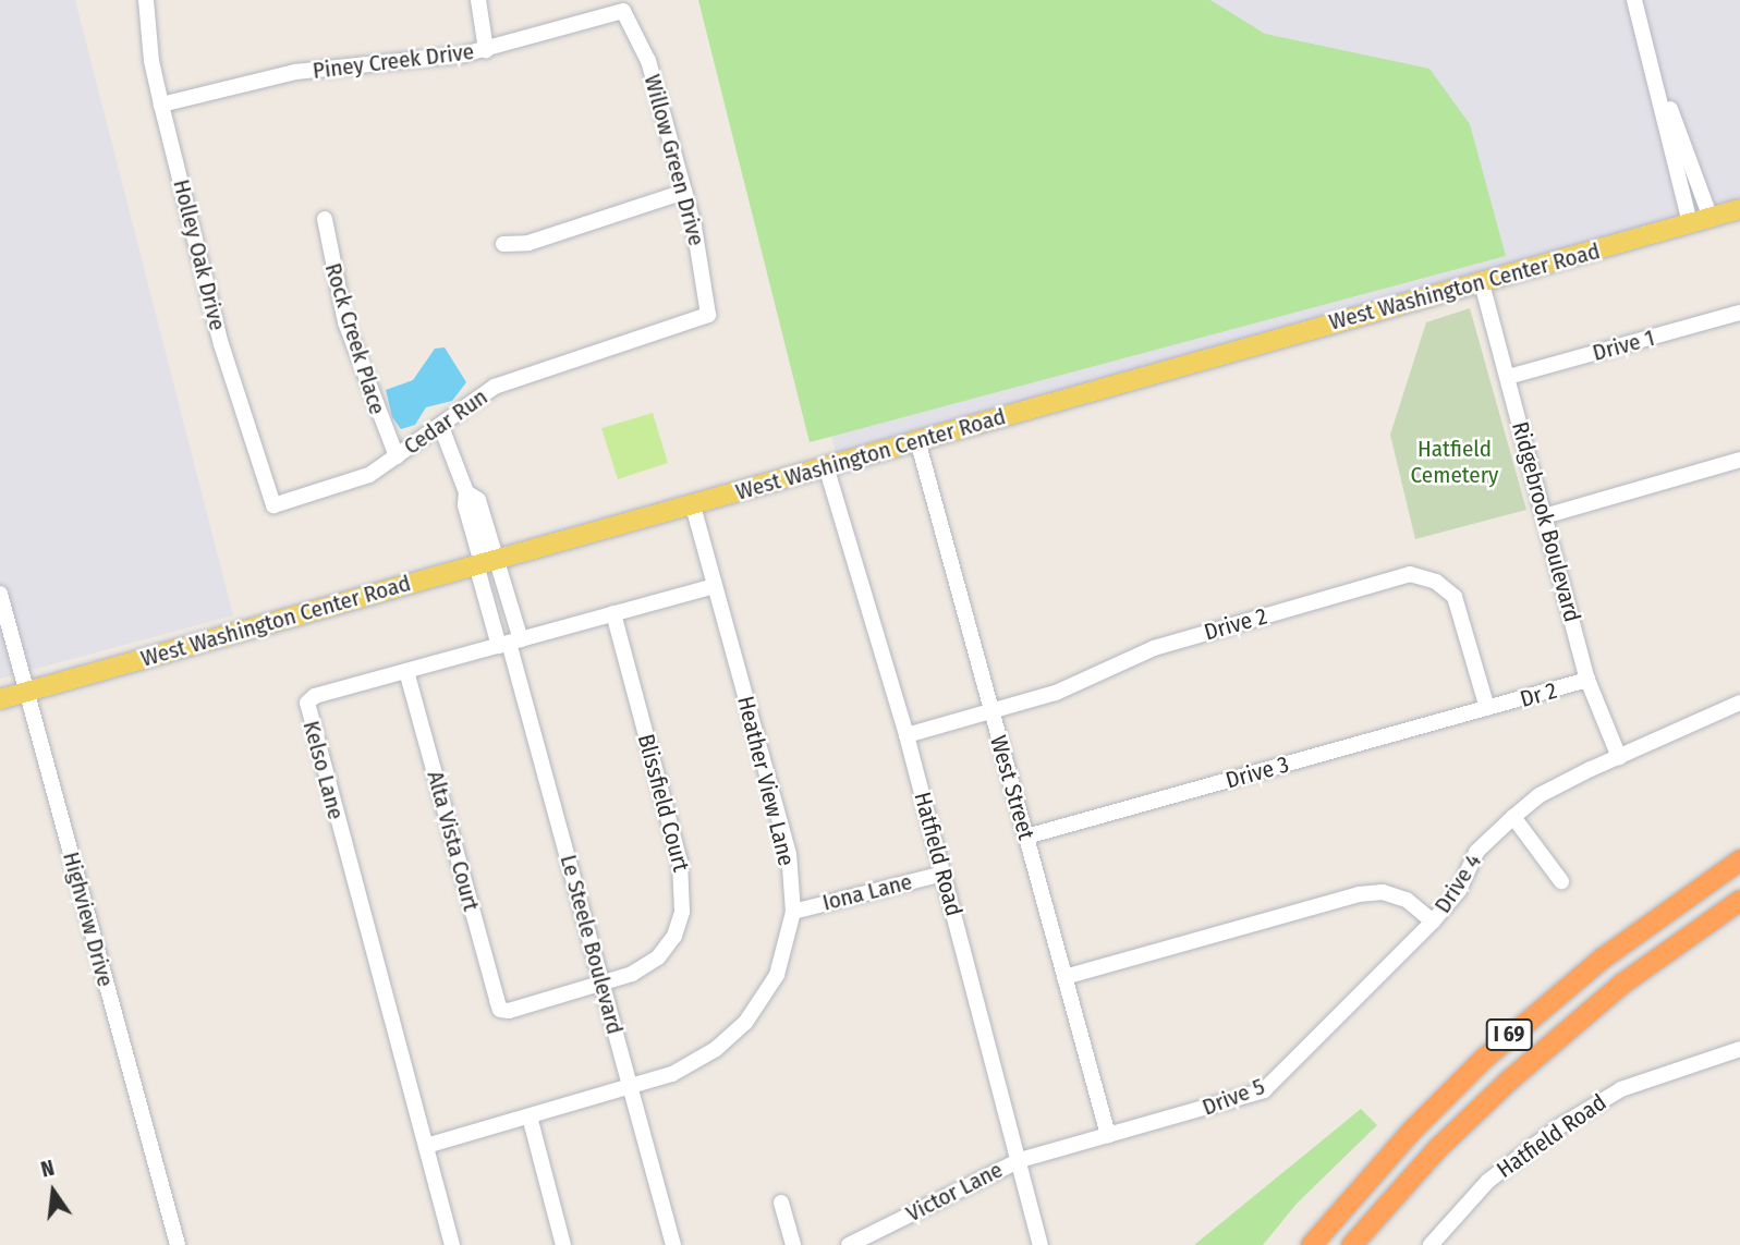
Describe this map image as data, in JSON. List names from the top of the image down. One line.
{"streets":{"highway":["I 69"],"main road":["West Washington Center Road"],"street":["Piney Creek Drive","Willow Green Drive","Holley Oak Drive","Rock Creek Place","Drive 1","Cedar Run","Ridgebrook Boulevard","Drive 2","Dr 2","Kelso Lane","Drive 3","Heather View Lane","West Street","Blissfield Court","Alta Vista Court","Hatfield Road","Drive 4","Iona Lane","Highview Drive","Le Steele Boulevard","Drive 5","Victor Lane"]},"crossings":[["Piney Creek Drive","Willow Green Drive"],["Piney Creek Drive","Holley Oak Drive"],["Willow Green Drive","Cedar Run"],["Holley Oak Drive","Cedar Run"],["West Washington Center Road","Ridgebrook Boulevard"],["West Washington Center Road","Heather View Lane"],["West Washington Center Road","West Street"],["West Washington Center Road","Hatfield Road"],["West Washington Center Road","Highview Drive"],["West Washington Center Road","Le Steele Boulevard"],["Rock Creek Place","Cedar Run"],["Drive 1","Ridgebrook Boulevard"],["Ridgebrook Boulevard","Dr 2"],["Ridgebrook Boulevard","Drive 4"],["Drive 2","Dr 2"],["Drive 2","Drive 3"],["Drive 2","West Street"],["Drive 2","Hatfield Road"],["Dr 2","Drive 3"],["Kelso Lane","Heather View Lane"],["Kelso Lane","Blissfield Court"],["Kelso Lane","Alta Vista Court"],["Kelso Lane","Le Steele Boulevard"],["Drive 3","West Street"],["Heather View Lane","Iona Lane"],["Heather View Lane","Le Steele Boulevard"],["West Street","Drive 4"],["West Street","Drive 5"],["Blissfield Court","Alta Vista Court"],["Blissfield Court","Le Steele Boulevard"],["Hatfield Road","Iona Lane"],["Hatfield Road","Drive 5"],["Hatfield Road","Victor Lane"],["Drive 4","Drive 5"],["Drive 5","Victor Lane"]],"parks":["Hatfield Cemetery"],"north":"top"}
